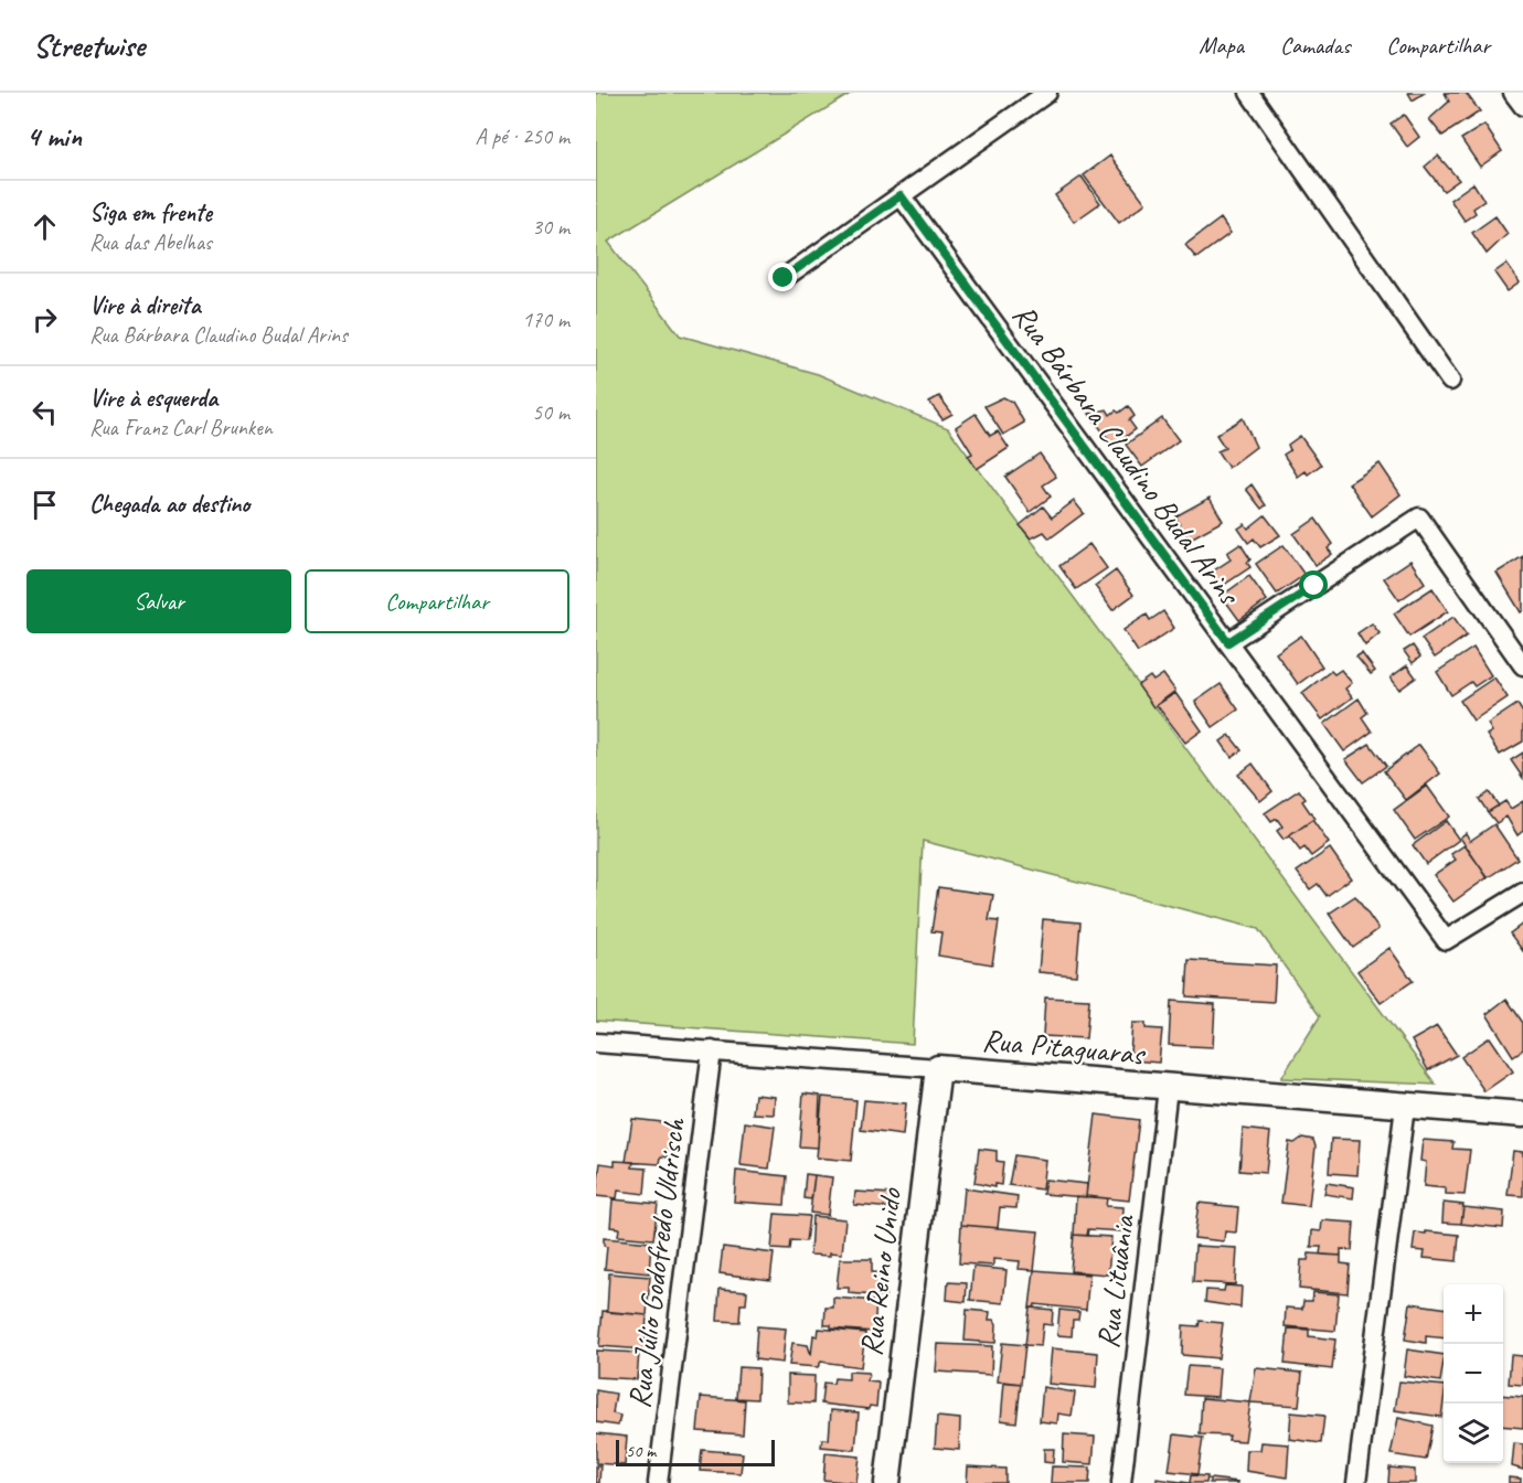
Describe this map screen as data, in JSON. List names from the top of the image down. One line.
{"streets":{"street":["Rua Bárbara Claudino Budal Arins","Rua Pitaguaras","Rua Júlio Godofredo Uldrisch","Rua Reino Unido","Rua Lituânia"]},"crossings":[["Rua Pitaguaras","Rua Júlio Godofredo Uldrisch"],["Rua Pitaguaras","Rua Reino Unido"],["Rua Pitaguaras","Rua Lituânia"]],"scale_bar":"50 m","page":{"header":"Streetwise","nav":["Mapa","Camadas","Compartilhar"],"heading":["4 min","A pé · 250 m"],"list":[["Siga em frente","Rua das Abelhas","30 m"],["Vire à direita","Rua Bárbara Claudino Budal Arins","170 m"],["Vire à esquerda","Rua Franz Carl Brunken","50 m"],"Chegada ao destino"],"buttons":["Salvar","Compartilhar"],"map_buttons":["+","−"],"scale":"50 m"}}
